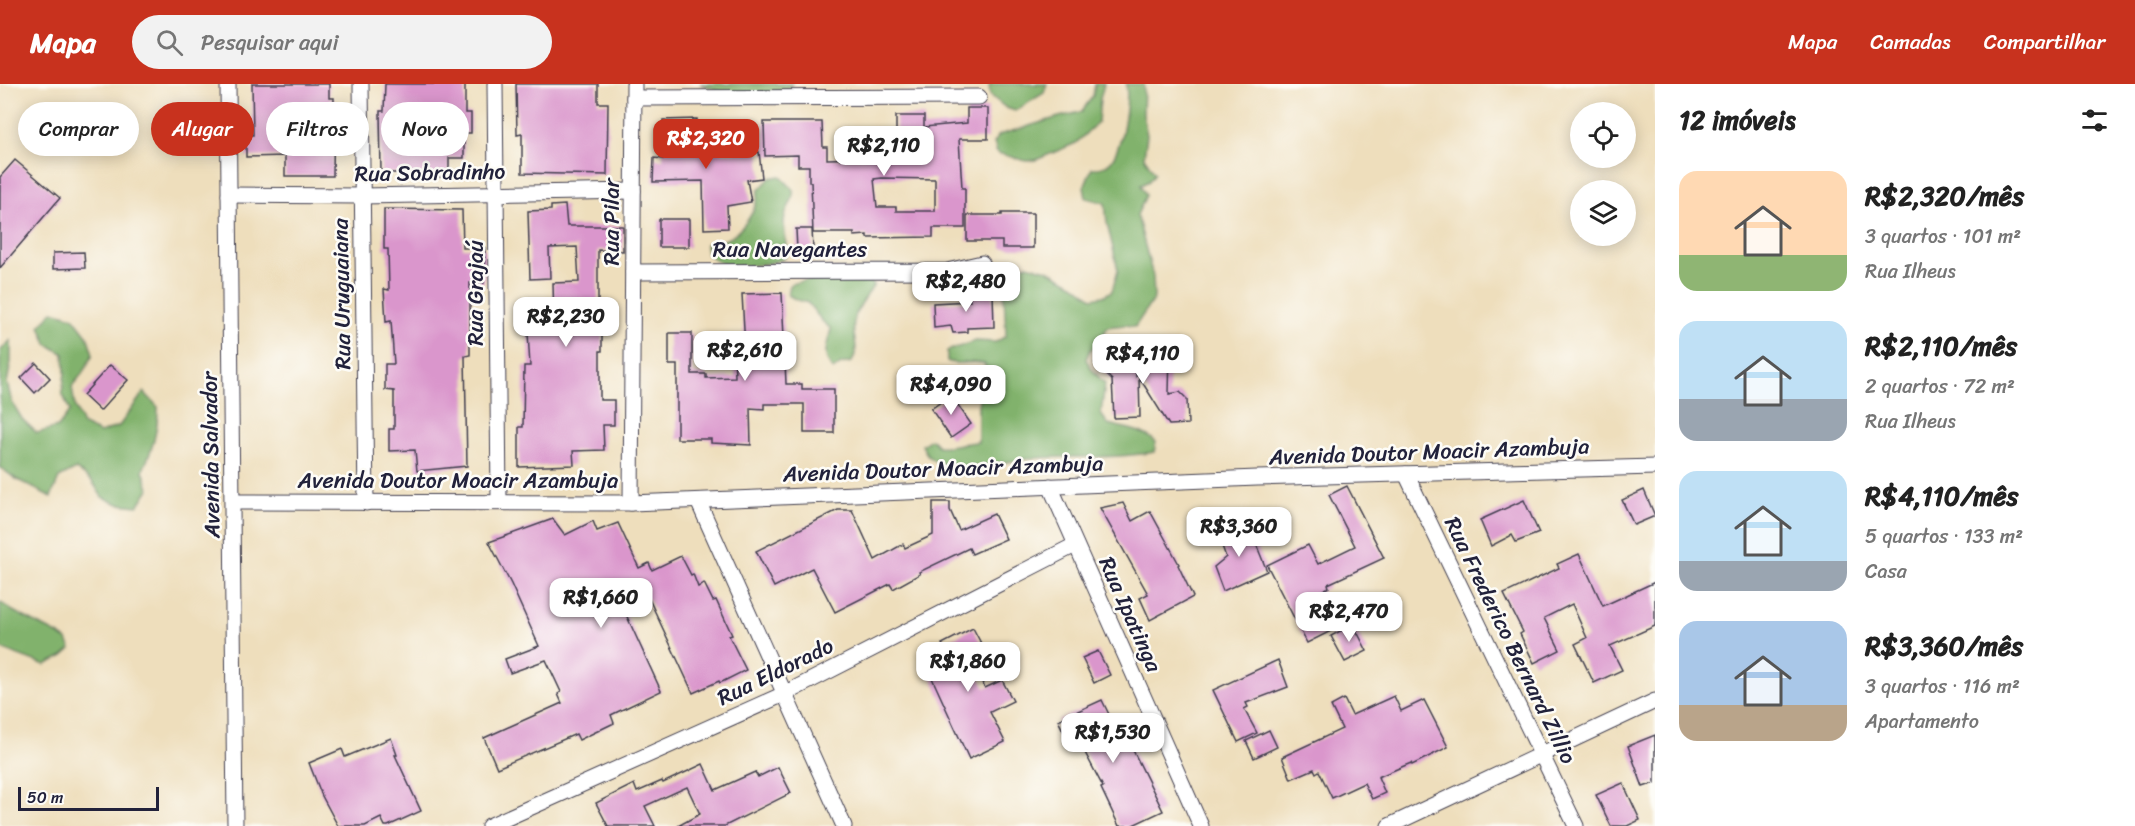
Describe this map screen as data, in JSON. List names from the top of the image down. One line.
{"streets":{"street":["Rua Sobradinho","Rua Pilar","Rua Navegantes","Rua Grajaú","Rua Uruguaiana","Avenida Doutor Moacir Azambuja","Avenida Salvador","Rua Ipatinga","Rua Frederico Bernard Zillio","Rua Eldorado"]},"crossings":[["Rua Sobradinho","Rua Pilar"],["Rua Sobradinho","Rua Grajaú"],["Rua Sobradinho","Rua Uruguaiana"],["Rua Sobradinho","Avenida Salvador"],["Rua Pilar","Rua Navegantes"],["Rua Pilar","Avenida Doutor Moacir Azambuja"],["Rua Grajaú","Avenida Doutor Moacir Azambuja"],["Rua Uruguaiana","Avenida Doutor Moacir Azambuja"],["Avenida Doutor Moacir Azambuja","Avenida Salvador"],["Avenida Doutor Moacir Azambuja","Rua Ipatinga"],["Avenida Doutor Moacir Azambuja","Rua Frederico Bernard Zillio"],["Rua Ipatinga","Rua Eldorado"]],"scale_bar":"50 m","page":{"header":"Mapa","search":"Pesquisar aqui","nav":["Mapa","Camadas","Compartilhar"],"heading":"12 imóveis","chip":["Comprar","Alugar","Filtros","Novo"],"price":["R$2,320","R$2,110","R$2,480","R$2,230","R$2,610","R$4,110","R$4,090","R$3,360","R$1,660","R$2,470","R$1,860","R$1,530"],"list":[{"name":"R$2,320/mês","note":"3 quartos · 101 m² · Rua Ilheus"},{"name":"R$2,110/mês","note":"2 quartos · 72 m² · Rua Ilheus"},{"name":"R$4,110/mês","note":"5 quartos · 133 m² · Casa"},{"name":"R$3,360/mês","note":"3 quartos · 116 m² · Apartamento"}],"scale":"50 m"}}
